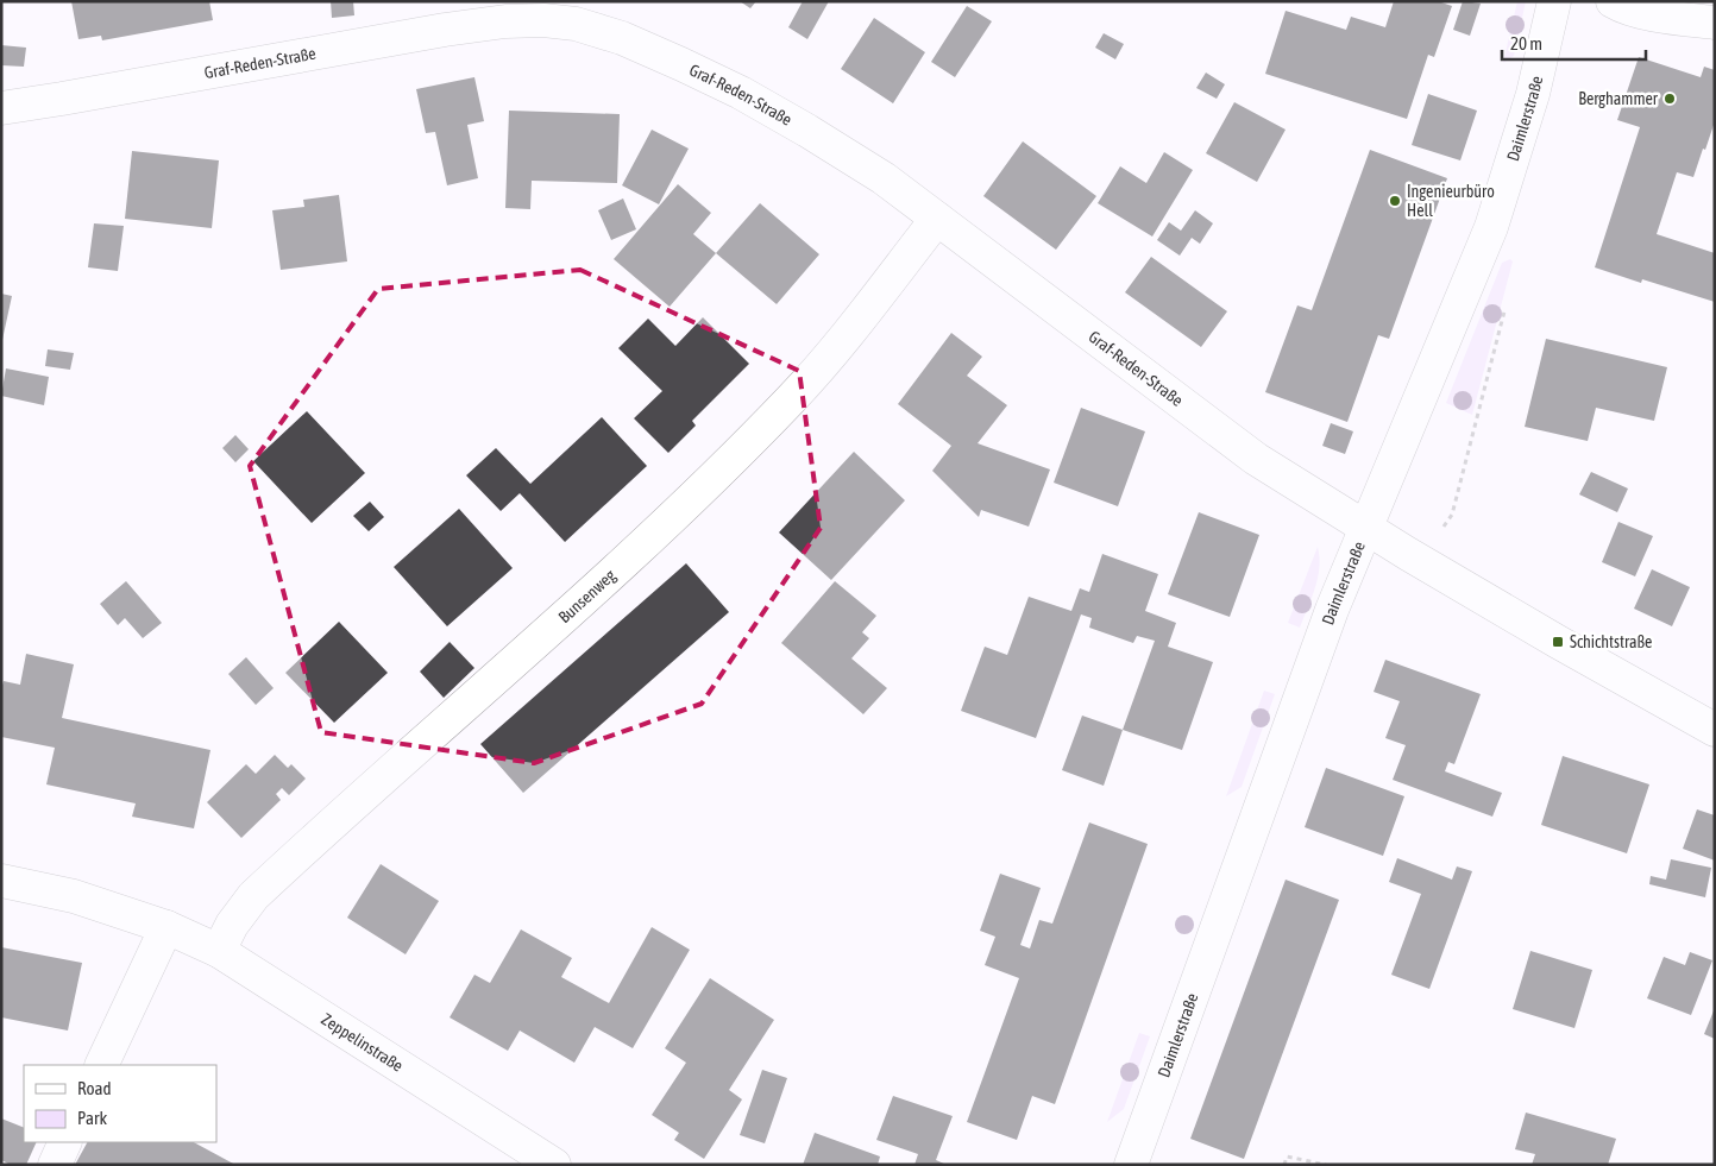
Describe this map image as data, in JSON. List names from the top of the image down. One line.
{"streets":{"street":["Graf-Reden-Straße","Daimlerstraße","Bunsenweg","Zeppelinstraße"]},"crossings":[["Graf-Reden-Straße","Daimlerstraße"],["Graf-Reden-Straße","Bunsenweg"],["Bunsenweg","Zeppelinstraße"]],"places":{"other":["Berghammer","Ingenieurbüro Hell"],"transit":["Schichtstraße"]},"legend":["Road","Park"],"scale_bar":"20 m"}
